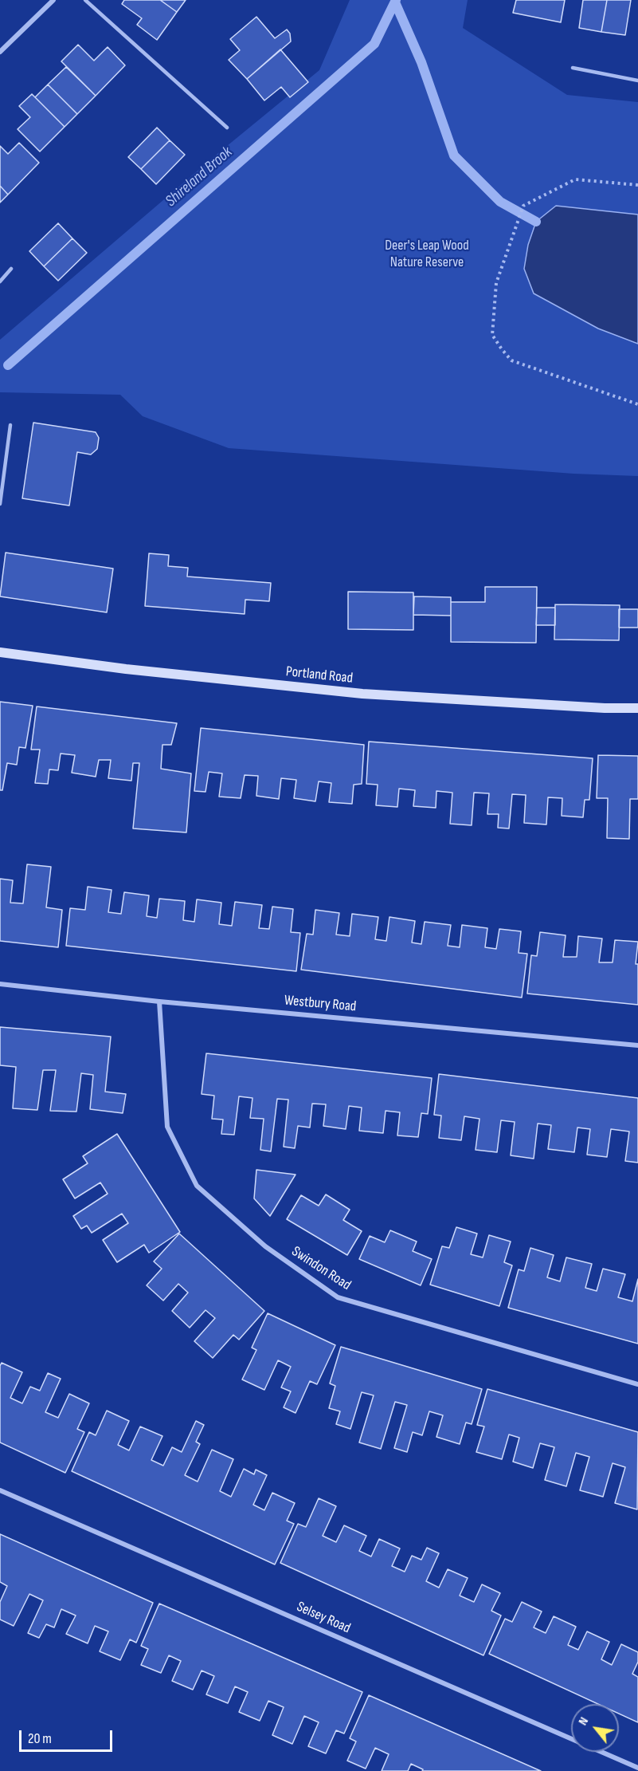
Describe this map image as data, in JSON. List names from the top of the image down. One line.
{"streets":{"main road":["Portland Road"],"street":["Westbury Road","Swindon Road","Selsey Road"]},"crossings":[["Westbury Road","Swindon Road"]],"water":["Shireland Brook"],"parks":["Deer's Leap Wood Nature Reserve"],"scale_bar":"20 m","north":"top left"}
